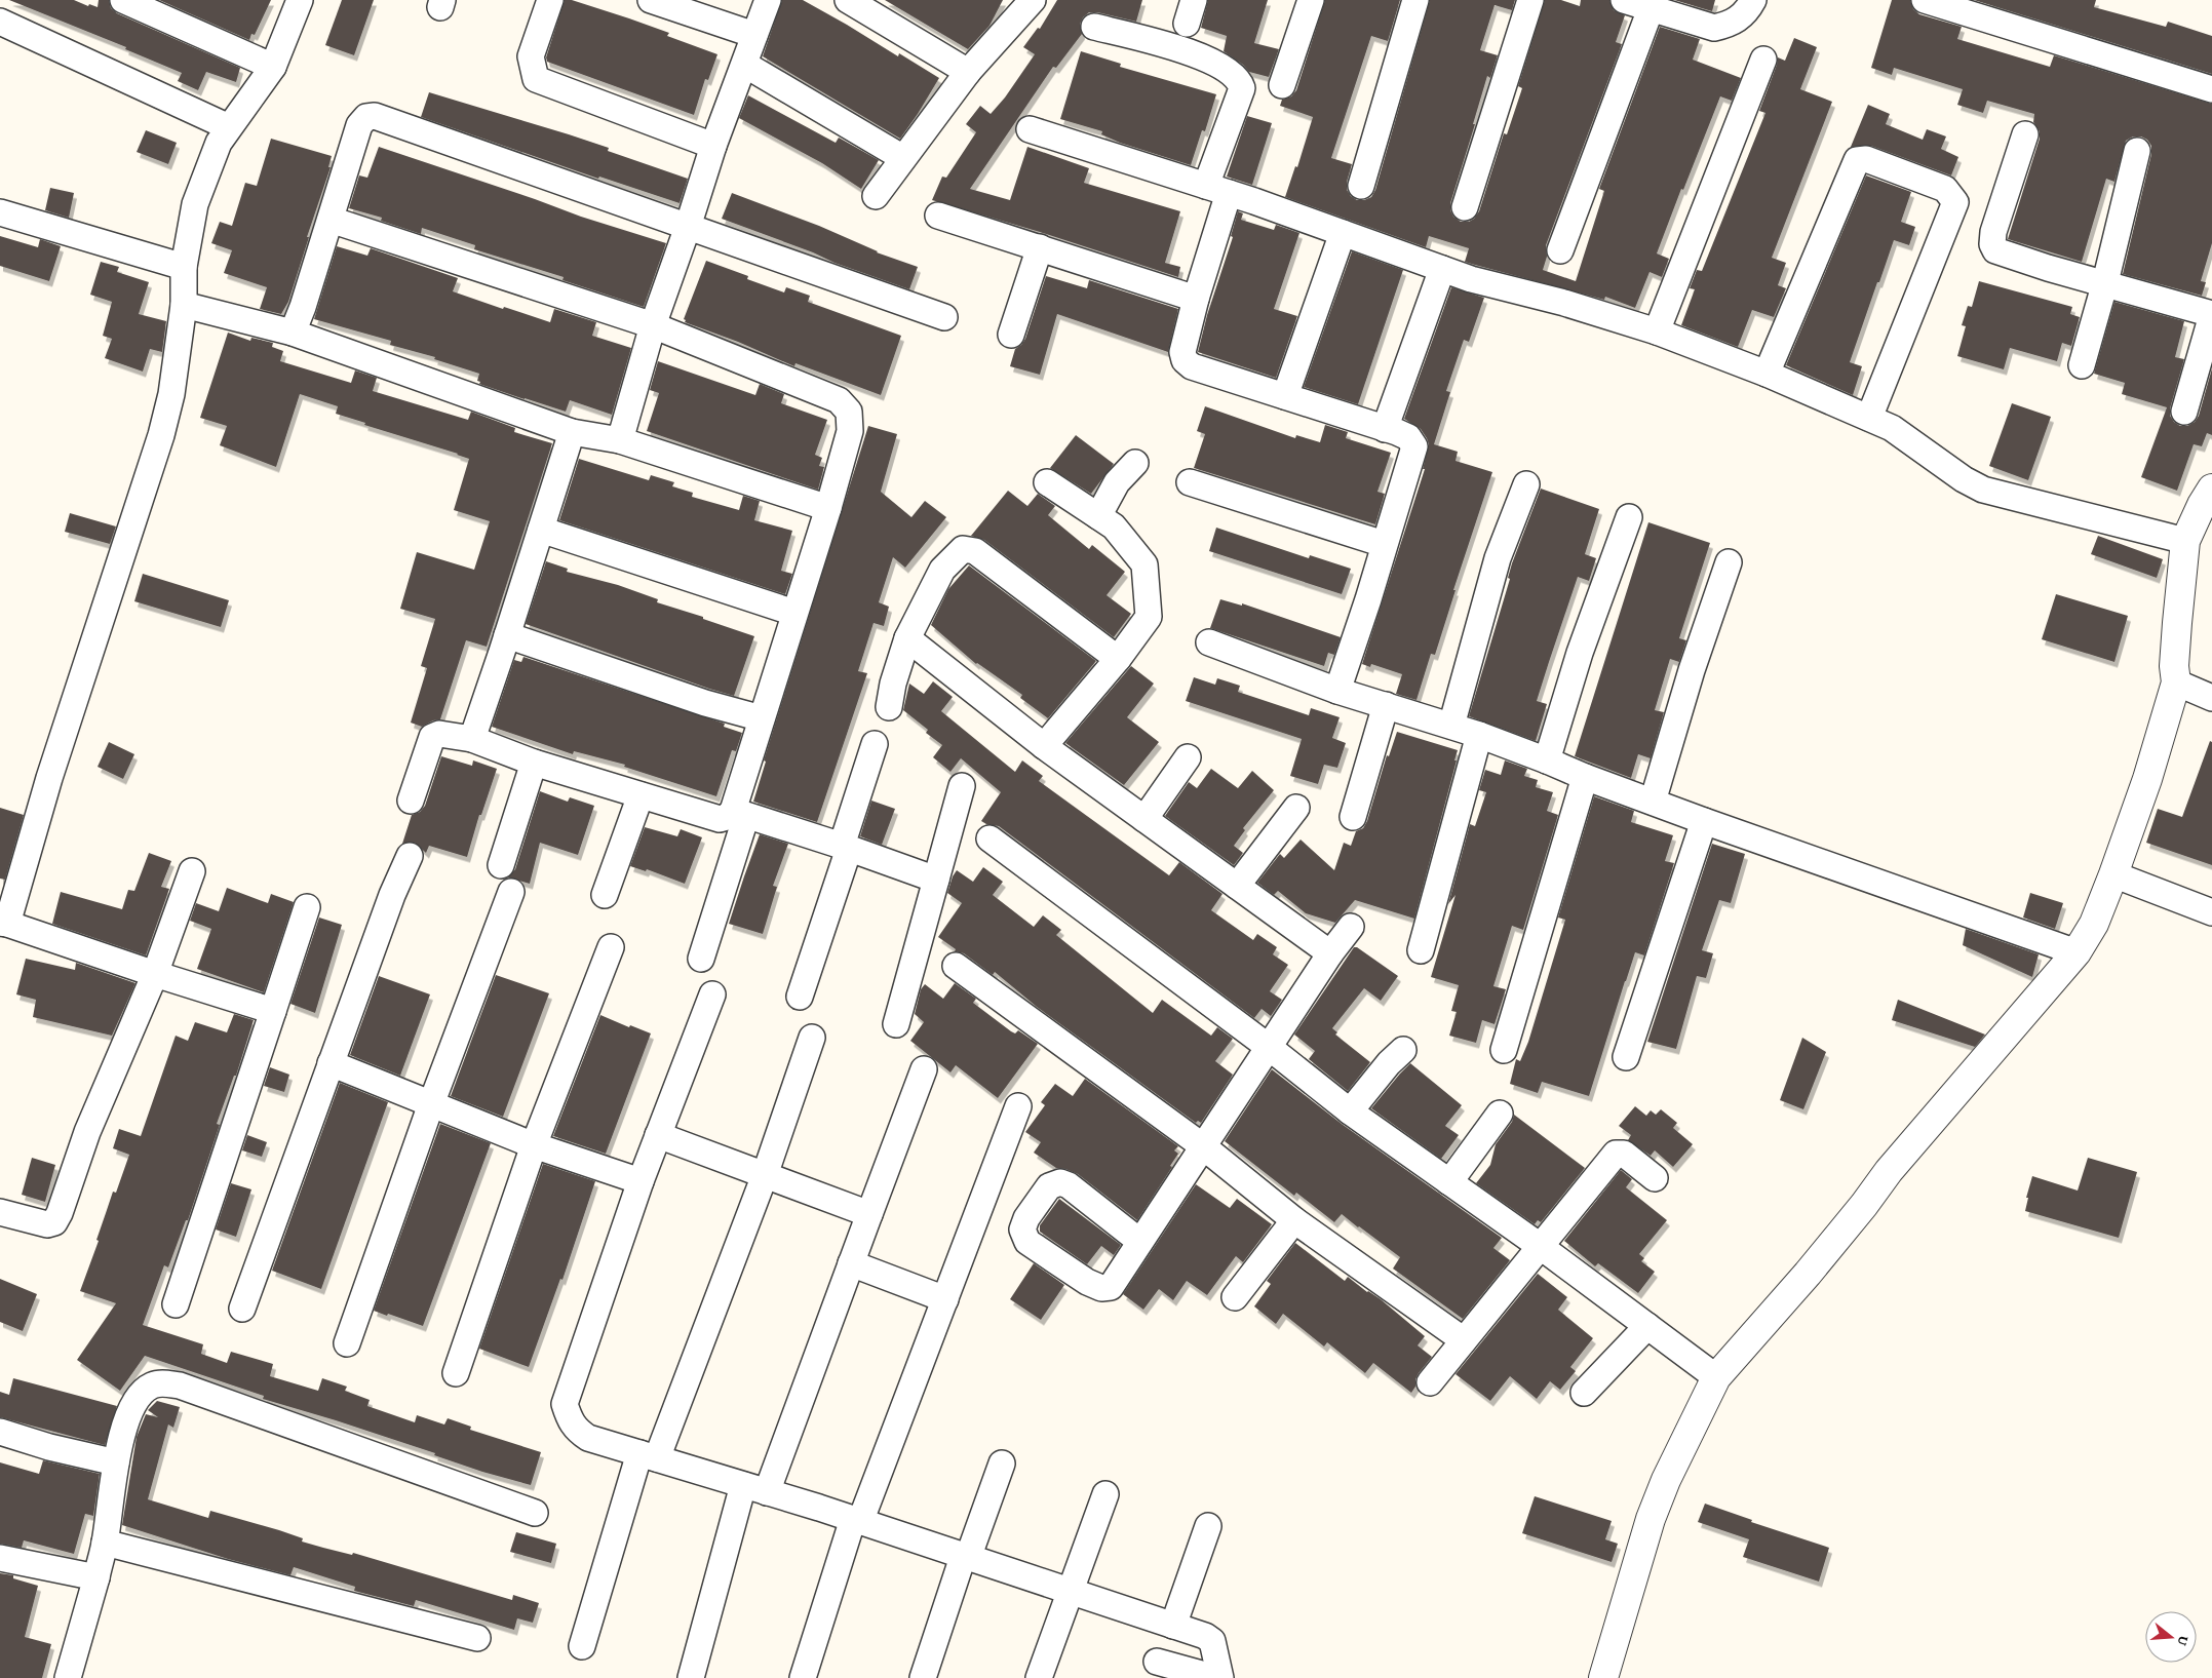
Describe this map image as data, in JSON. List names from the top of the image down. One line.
{"north":"right"}
